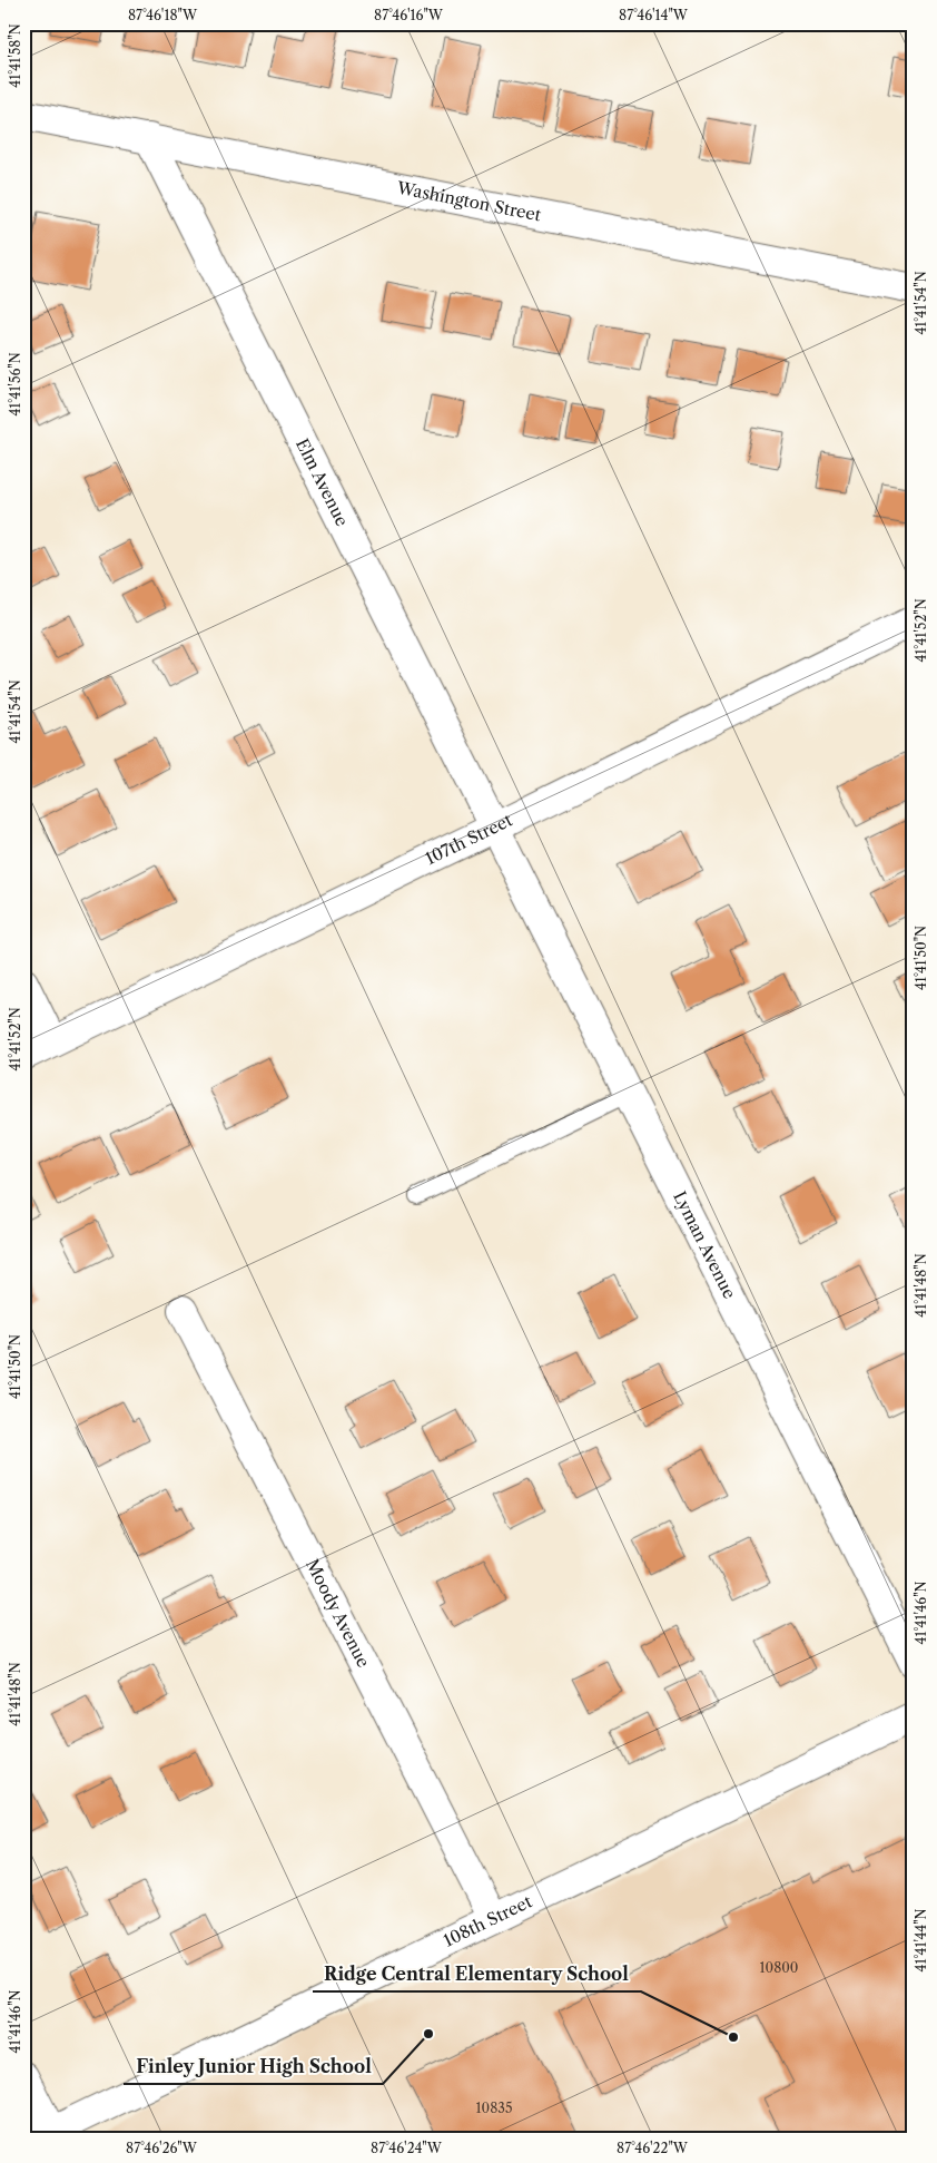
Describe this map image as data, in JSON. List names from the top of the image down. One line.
{"streets":{"street":["Washington Street","Elm Avenue","107th Street","Lyman Avenue","Moody Avenue","108th Street"]},"crossings":[["Washington Street","Elm Avenue"],["Elm Avenue","107th Street"],["Elm Avenue","Lyman Avenue"],["107th Street","Lyman Avenue"],["Moody Avenue","108th Street"]],"places":["Finley Junior High School","Ridge Central Elementary School"],"house_numbers":["10800","10835"],"coordinates":["87°46'18\"W","87°46'16\"W","87°46'14\"W","41°41'58\"N","41°41'54\"N","41°41'56\"N","41°41'52\"N","41°41'50\"N","41°41'48\"N","41°41'46\"N","41°41'44\"N","87°46'26\"W","87°46'24\"W","87°46'22\"W"]}
